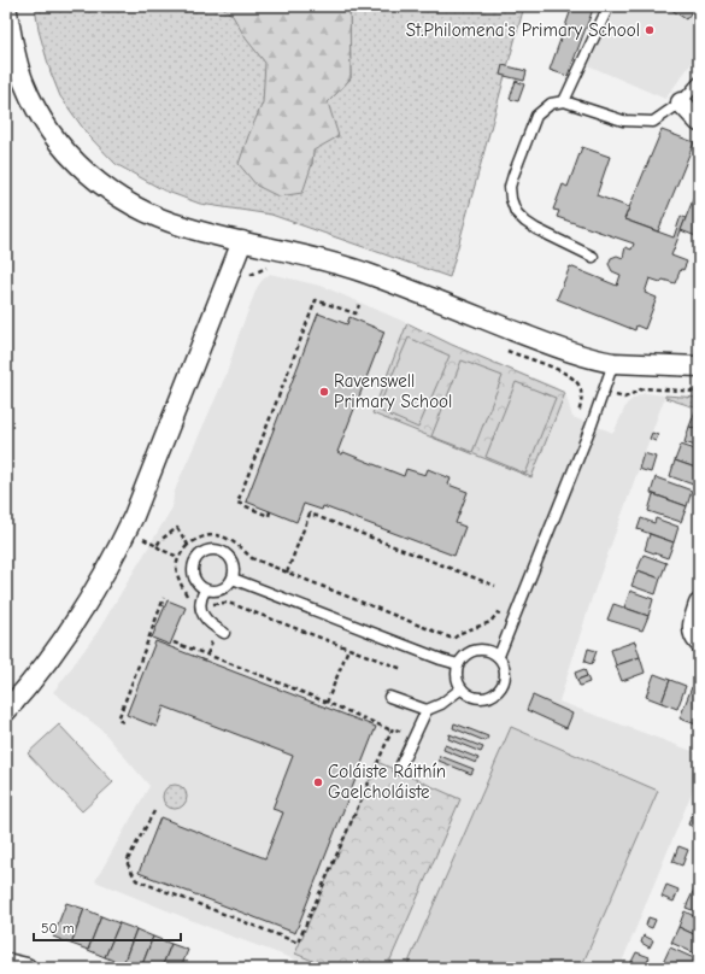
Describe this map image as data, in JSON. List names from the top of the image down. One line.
{"places":["St.Philomena's Primary School","Ravenswell Primary School","Coláiste Ráithín Gaelcholáiste"],"scale_bar":"50 m"}
